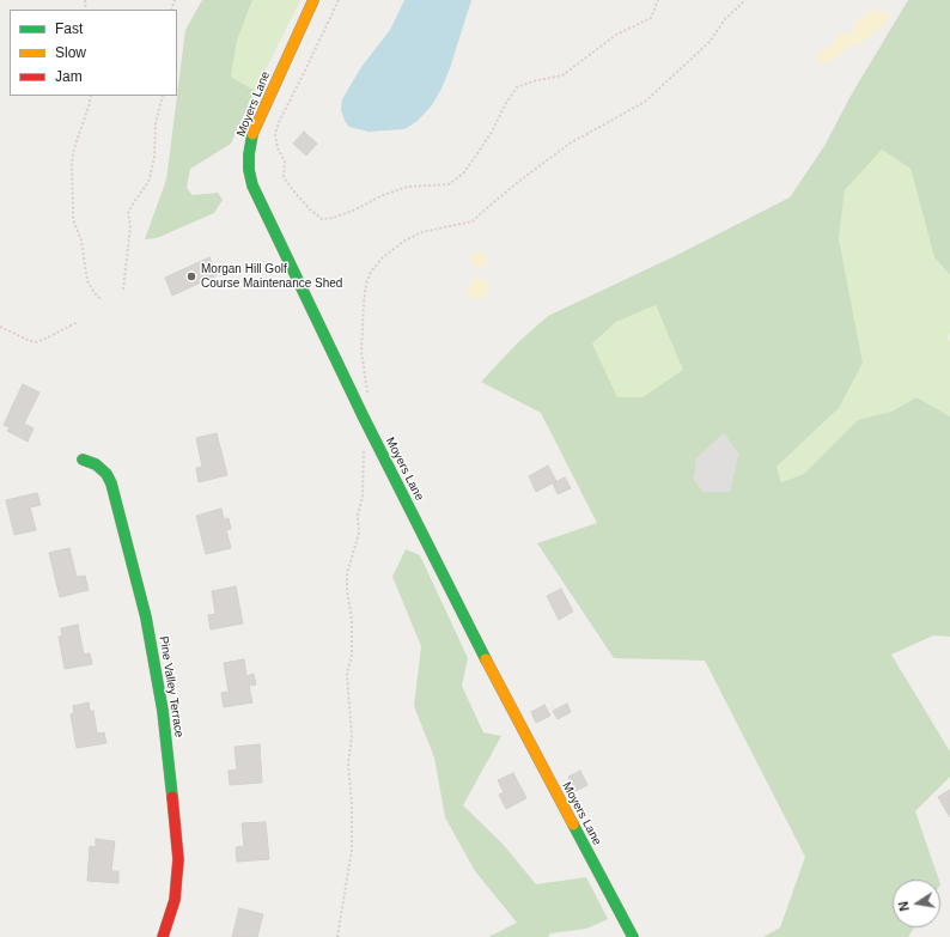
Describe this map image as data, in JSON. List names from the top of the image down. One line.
{"streets":{"street":["Moyers Lane","Pine Valley Terrace"]},"places":["Morgan Hill Golf Course Maintenance Shed"],"legend":["Fast","Slow","Jam"],"north":"left"}
